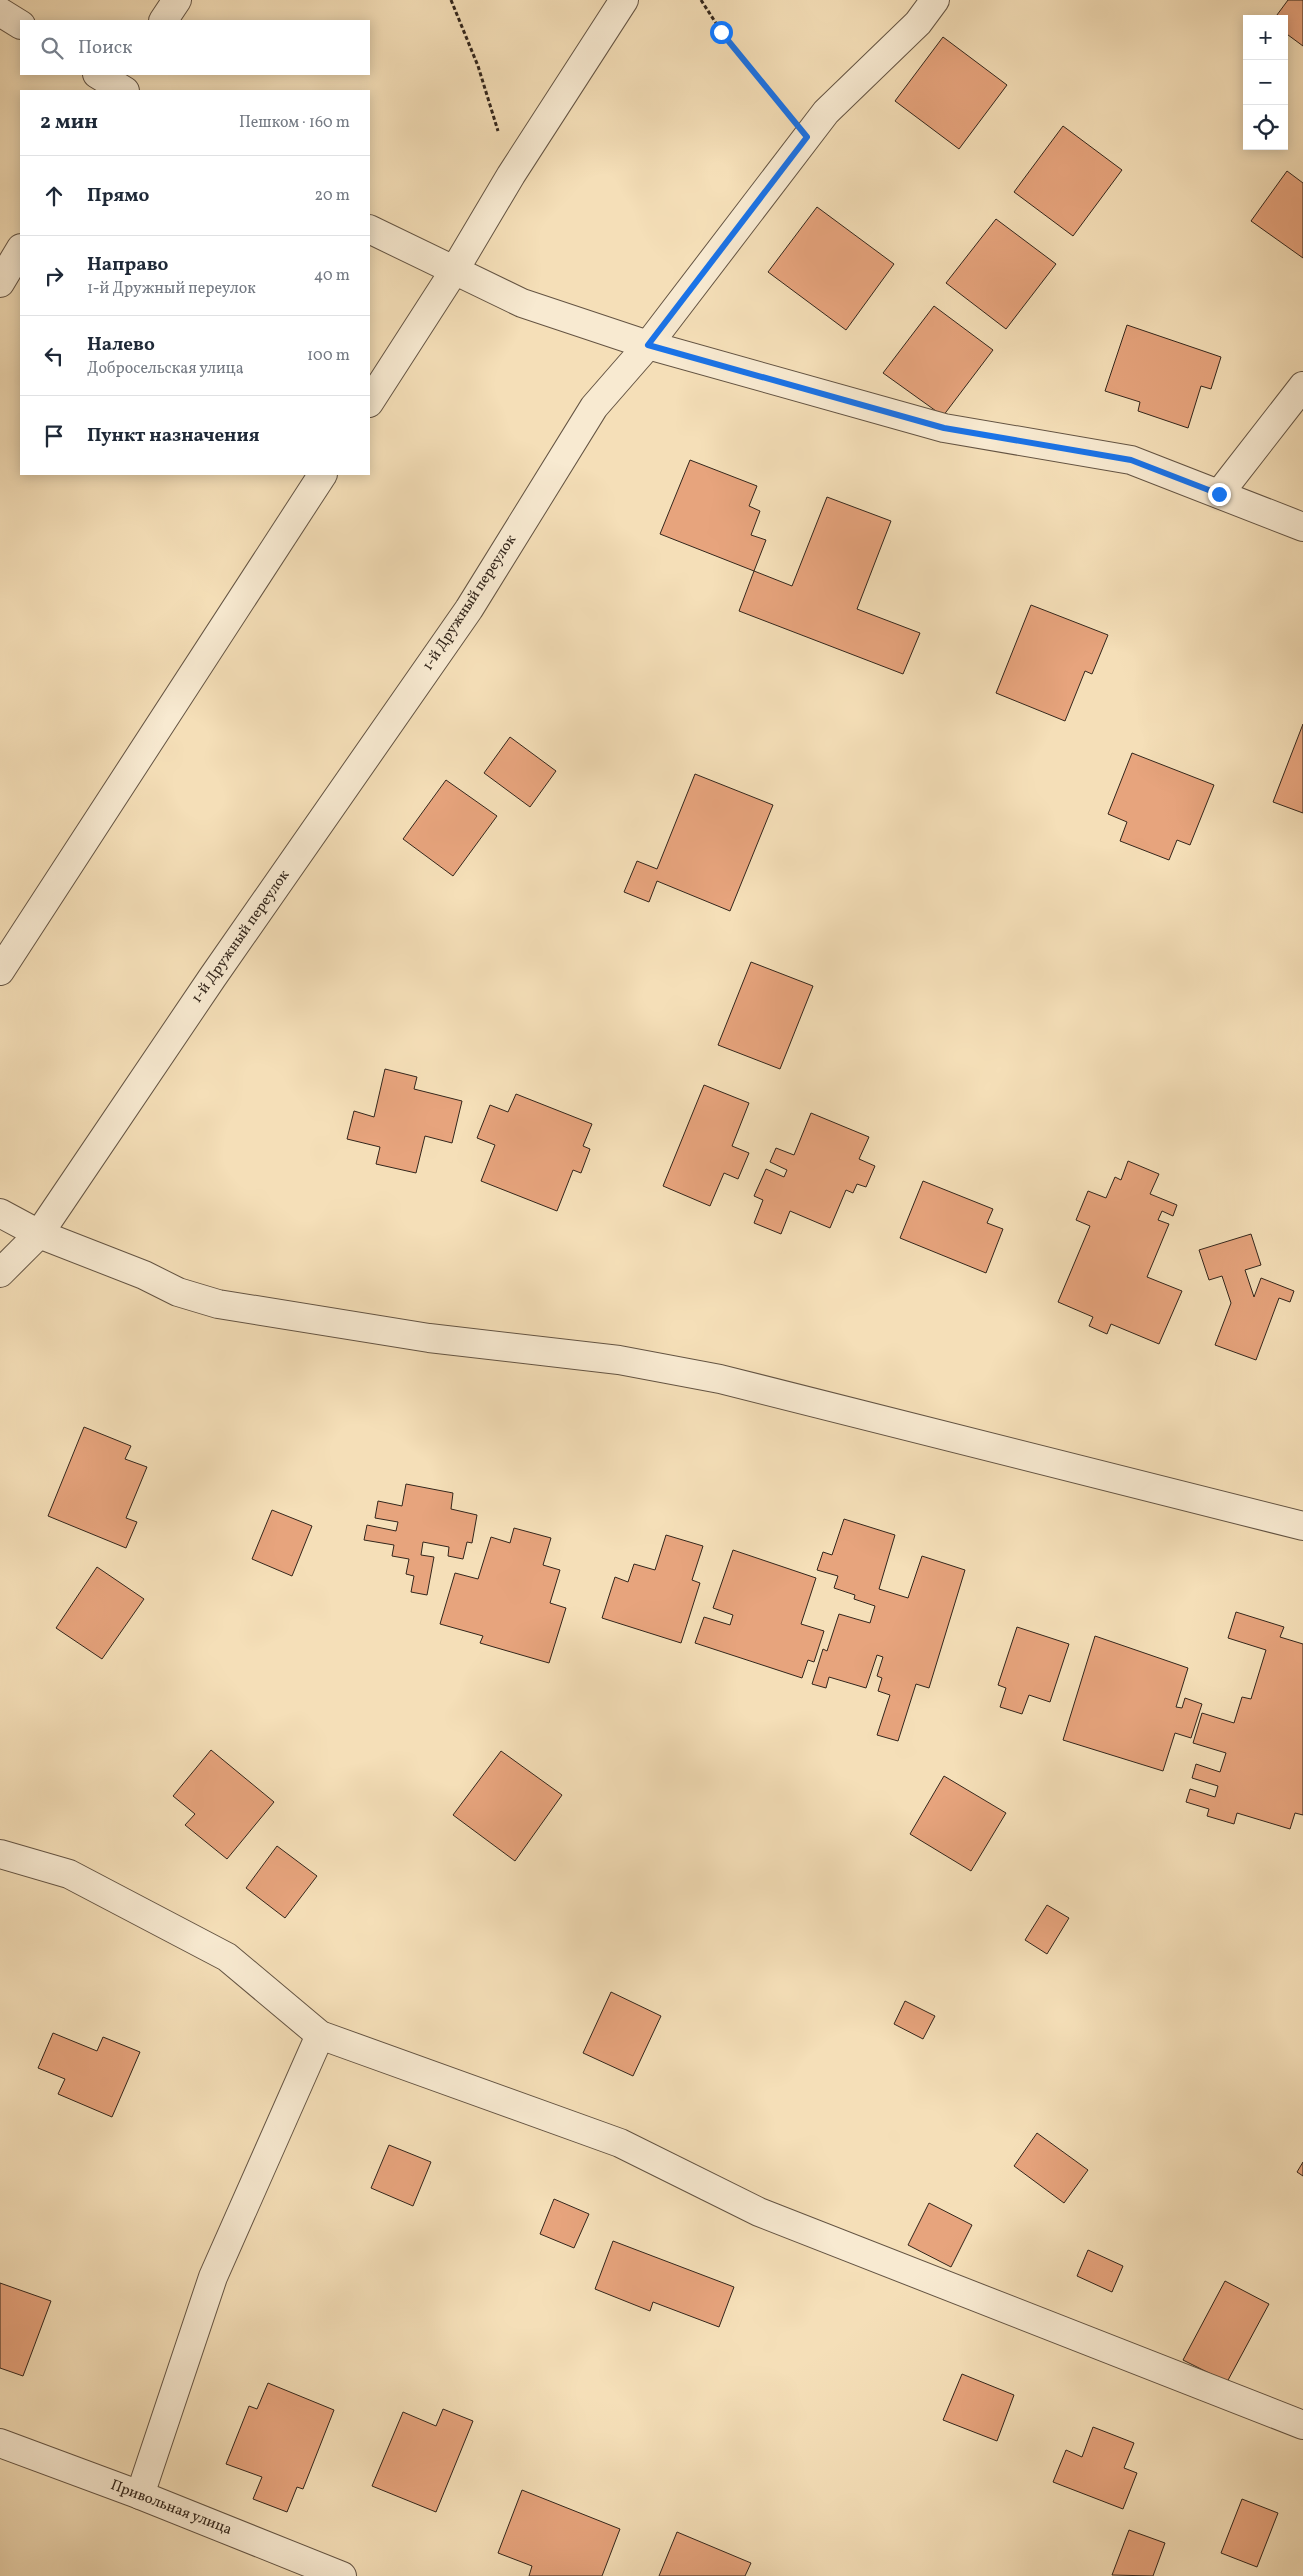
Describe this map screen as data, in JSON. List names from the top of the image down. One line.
{"streets":{"street":["1-й Дружный переулок","Привольная улица"]},"page":{"map_buttons":["+","−"],"search":"Поиск","heading":["2 мин","Пешком · 160 m"],"list":[["Прямо","20 m"],["Направо","1-й Дружный переулок","40 m"],["Налево","Добросельская улица","100 m"],"Пункт назначения"]}}
